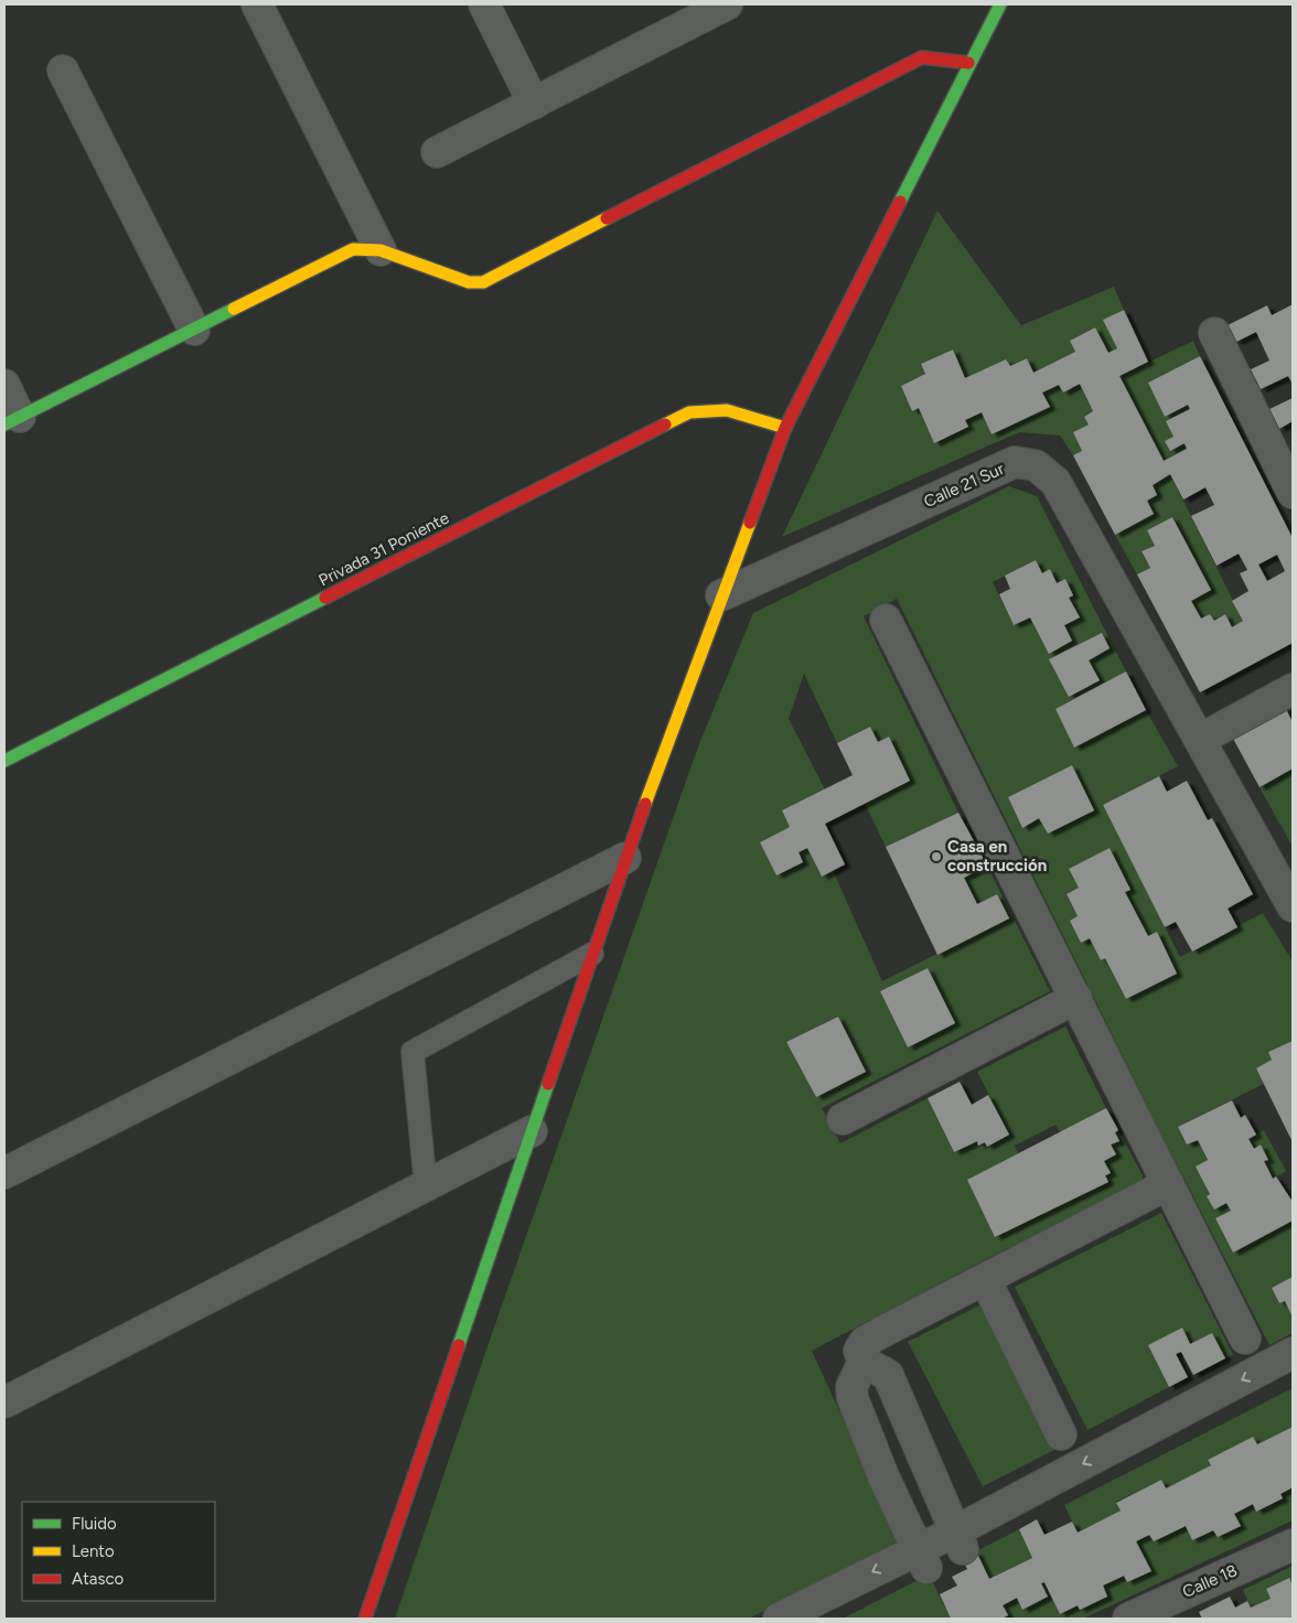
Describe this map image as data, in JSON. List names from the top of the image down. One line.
{"streets":{"street":["Calle 21 Sur","Privada 31 Poniente","Calle 18"]},"places":["Casa en construcción"],"legend":["Fluido","Lento","Atasco"]}
